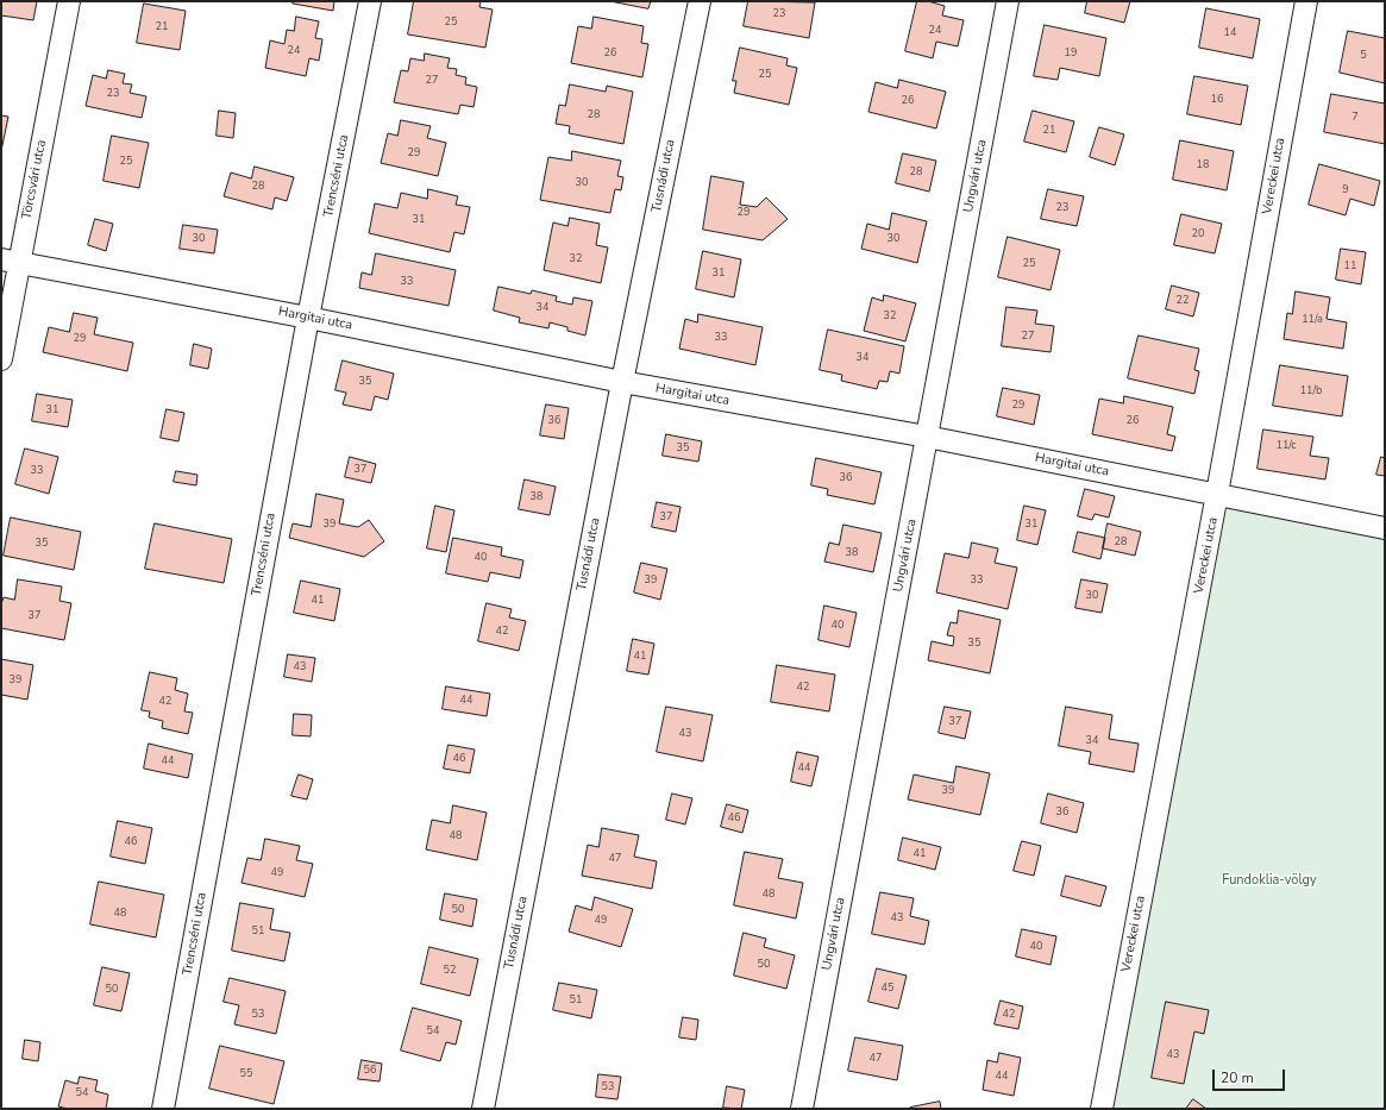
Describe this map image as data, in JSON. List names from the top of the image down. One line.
{"streets":{"street":["Trencséni utca","Tusnádi utca","Ungvári utca","Vereckei utca","Törcsvári utca","Hargitai utca"]},"crossings":[["Trencséni utca","Hargitai utca"],["Tusnádi utca","Hargitai utca"],["Ungvári utca","Hargitai utca"],["Vereckei utca","Hargitai utca"],["Törcsvári utca","Hargitai utca"]],"parks":["Fundoklia-völgy"],"house_numbers":["23","25","21","24","14","24","26","19","5","25","27","23","16","26","28","7","21","29","25","18","28","30","28","9","23","29","31","20","30","30","32","25","11","31","33","22","34","32","11/a","27","33","29","34","35","11/b","29","31","36","26","11/c","35","37","33","36","38","37","39","31","28","35","38","40","39","33","30","41","37","40","42","35","41","43","39","42","44","42","37","43","34","46","44","44","39","36","46","48","46","41","47","49","48","50","48","43","49","51","40","50","52","45","50","51","53","42","54","43","47","56","55","44","53","54"],"scale_bar":"20 m"}
